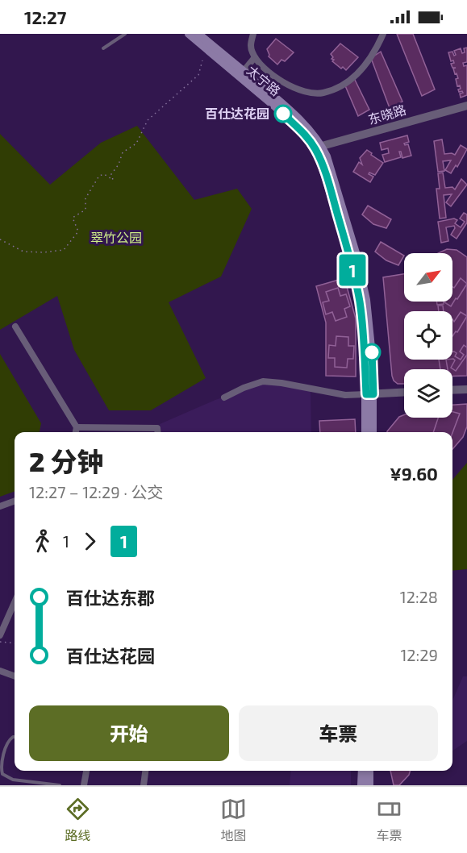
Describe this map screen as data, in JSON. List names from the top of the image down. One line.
{"streets":{"main road":["太宁路"],"street":["东晓路"]},"crossings":[["太宁路","东晓路"]],"parks":["翠竹公园"],"places":["百仕达花园"],"lines":["bus line 1"],"north":"top right","page":{"status":"12:27","on_map":"1","heading":["2 分钟","12:27 – 12:29 · 公交","¥9.60"],"legs":["1","1"],"list":[{"name":"百仕达东郡","value":"12:28"},{"name":"百仕达花园","value":"12:29"}],"buttons":["开始","车票"],"tabs":["路线","地图","车票"]}}
